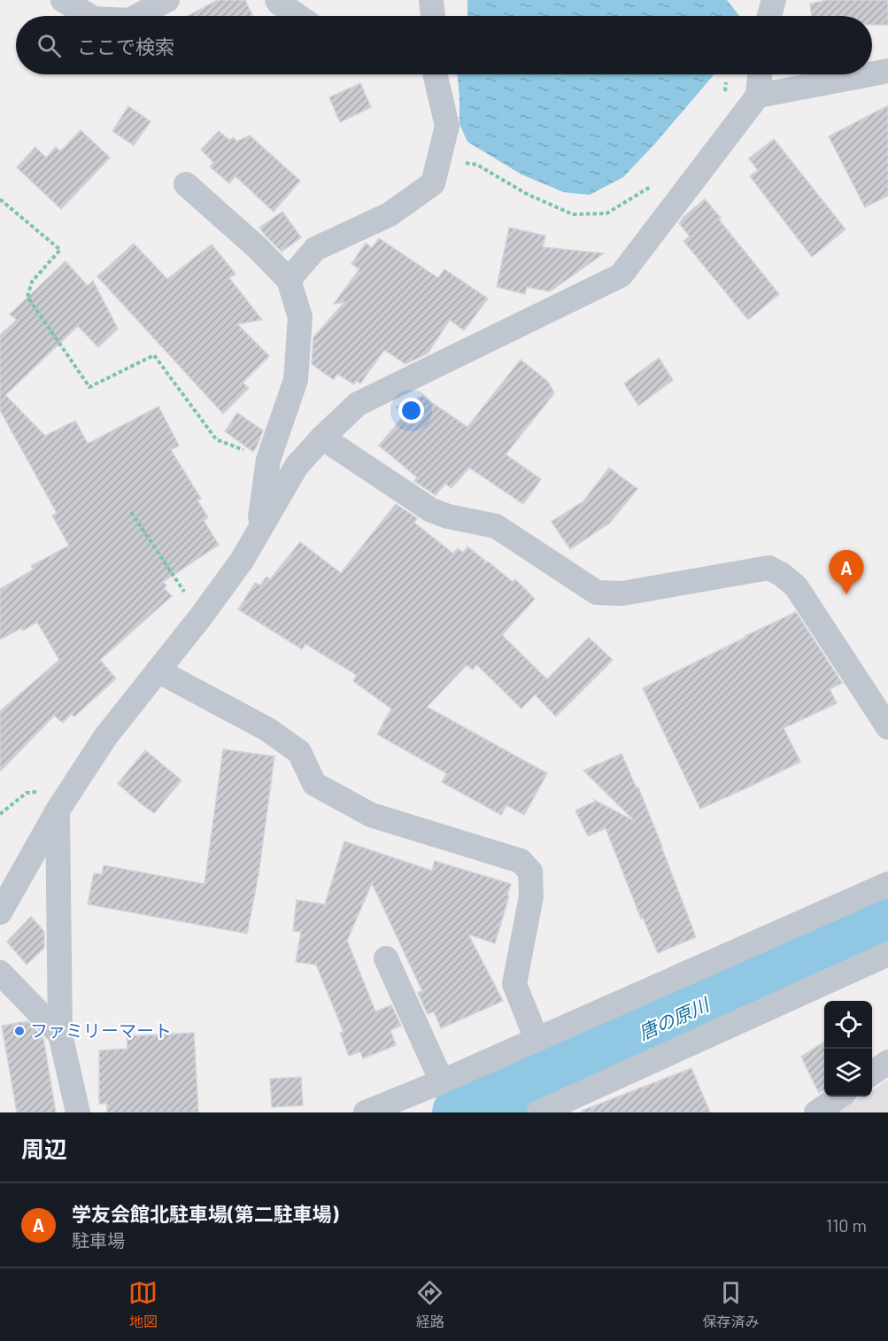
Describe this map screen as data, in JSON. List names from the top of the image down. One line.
{"water":["唐の原川"],"places":["ファミリーマート"],"page":{"search":"ここで検索","pins":"A","heading":"周辺","list":[{"mark":"A","name":"学友会館北駐車場(第二駐車場)","note":"駐車場","value":"110 m"}],"nav":["地図","経路","保存済み"]}}
